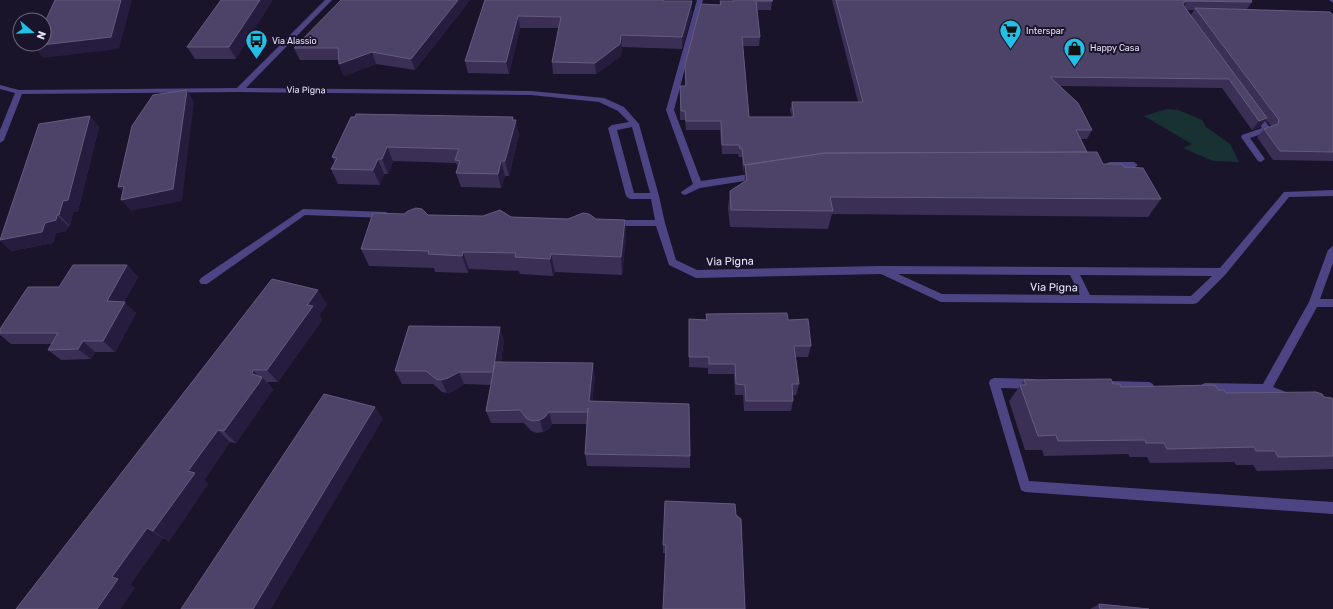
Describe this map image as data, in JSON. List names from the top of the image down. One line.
{"streets":{"street":["Via Pigna"]},"places":{"supermarket":["Interspar"],"bus stop":["Via Alassio"],"shop":["Happy Casa"]},"north":"right"}
